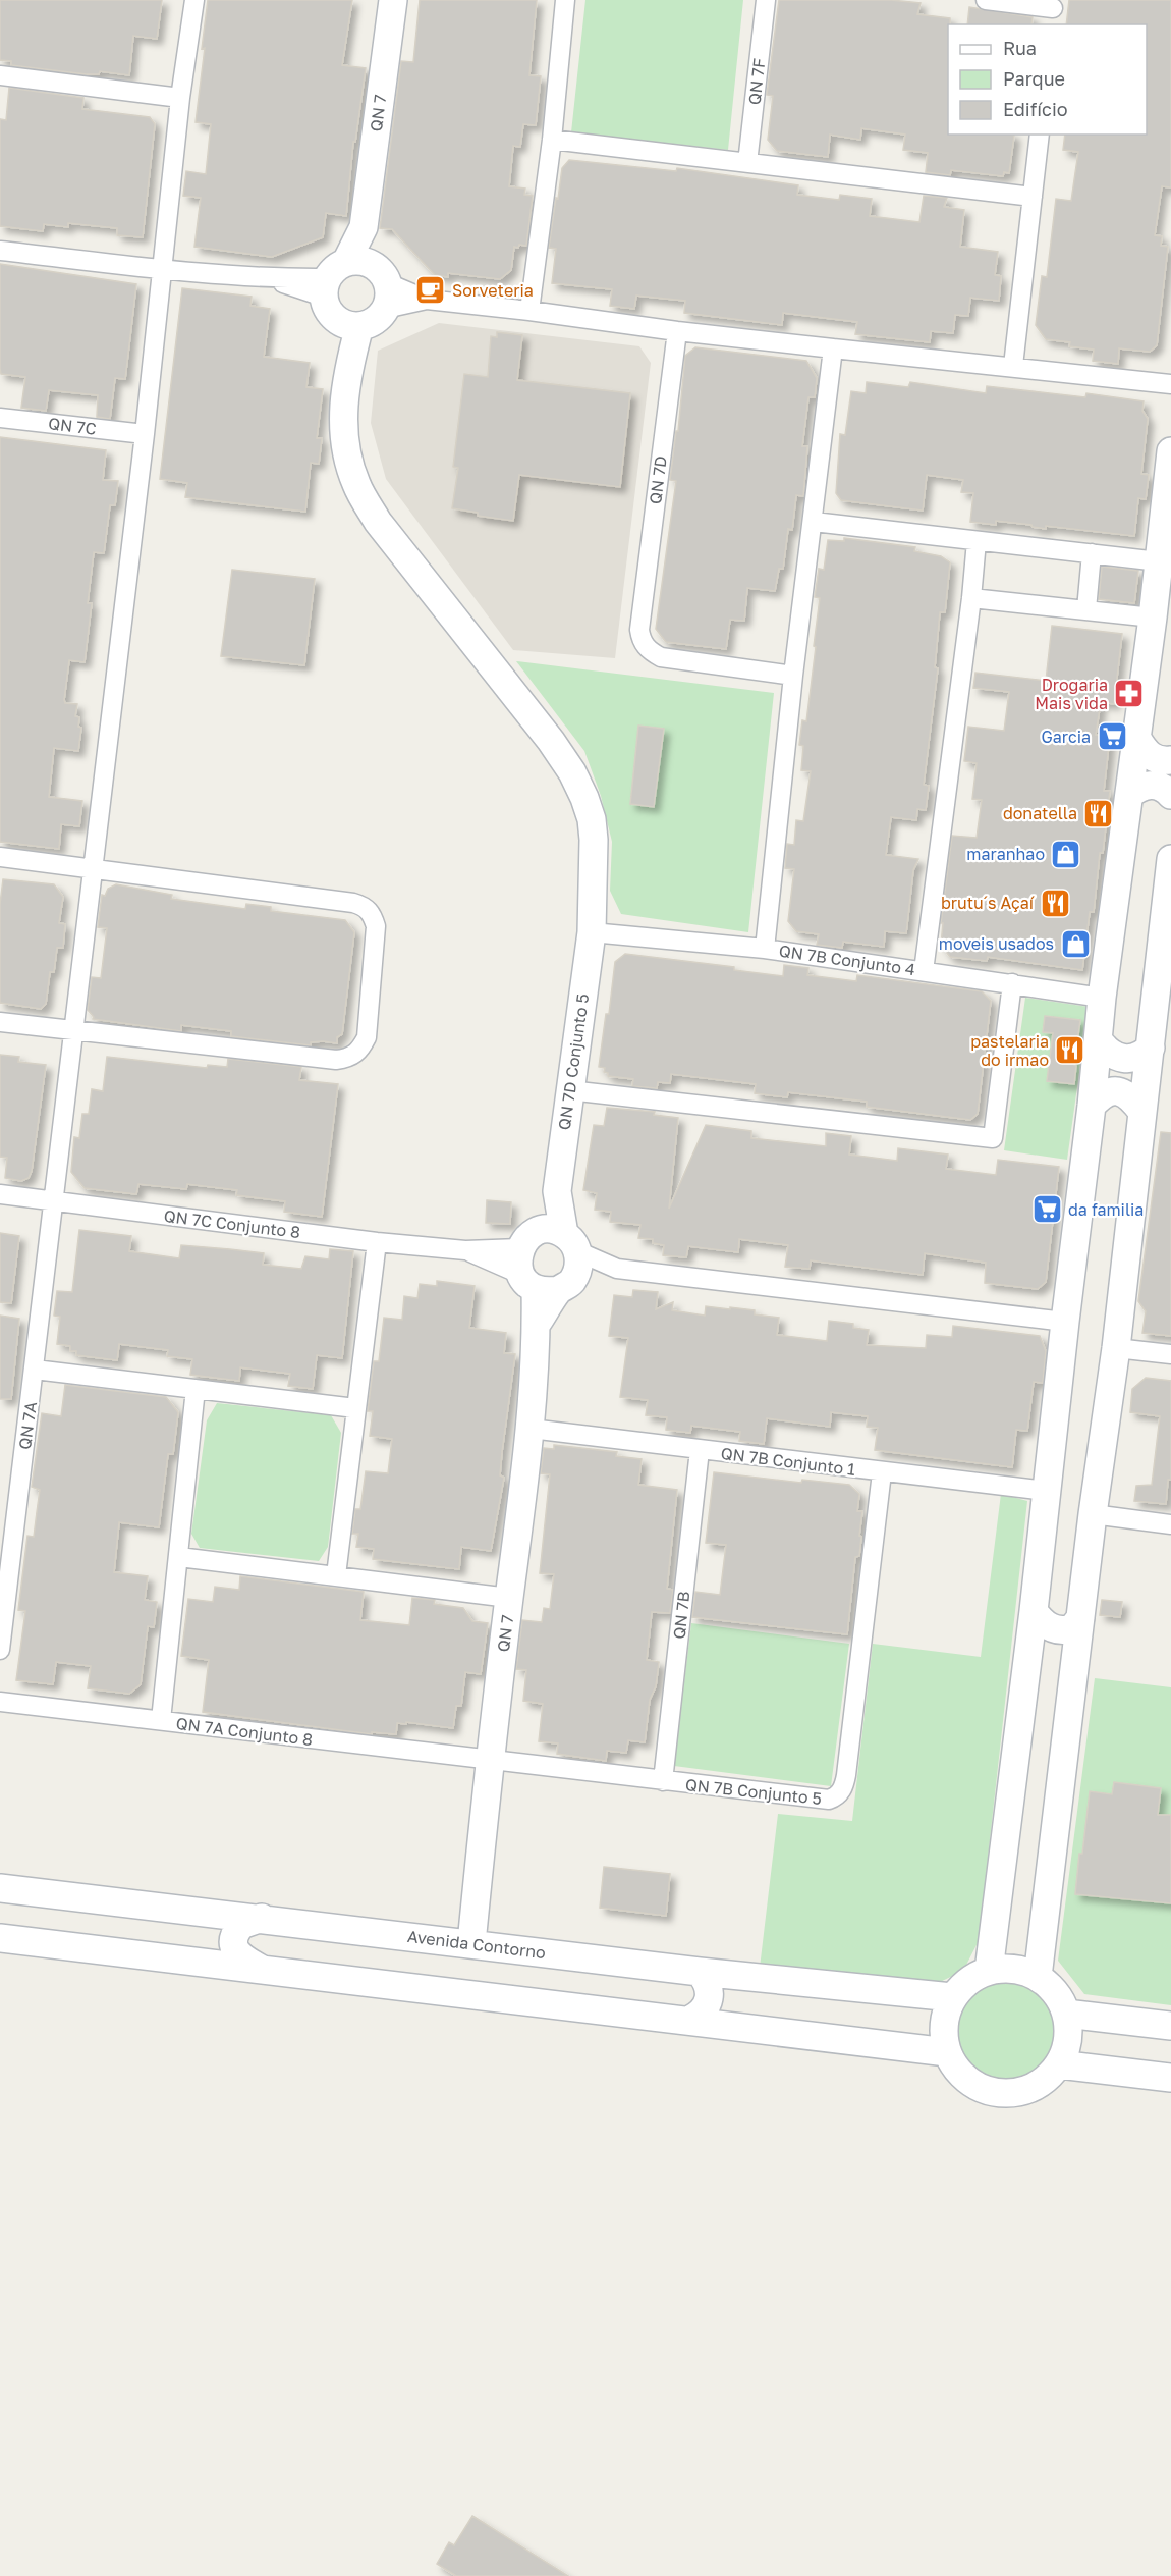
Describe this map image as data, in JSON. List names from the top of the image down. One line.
{"streets":{"main road":["QN 7","QN 7D Conjunto 5","Avenida Contorno"],"street":["QN 7F","QN 7C","QN 7D","QN 7B Conjunto 4","QN 7C Conjunto 8","QN 7A","QN 7B Conjunto 1","QN 7B","QN 7A Conjunto 8","QN 7B Conjunto 5"]},"crossings":[["QN 7","QN 7D Conjunto 5"],["QN 7","QN 7C Conjunto 8"],["QN 7","QN 7B Conjunto 1"],["QN 7","QN 7A Conjunto 8"],["QN 7","QN 7B Conjunto 5"],["QN 7","Avenida Contorno"],["QN 7C","QN 7A"],["QN 7B Conjunto 4","QN 7D Conjunto 5"],["QN 7D Conjunto 5","QN 7C Conjunto 8"],["QN 7C Conjunto 8","QN 7A"],["QN 7B Conjunto 1","QN 7B"],["QN 7B Conjunto 1","QN 7B Conjunto 5"],["QN 7B","QN 7B Conjunto 5"],["QN 7A Conjunto 8","QN 7B Conjunto 5"]],"places":{"cafe":["Sorveteria"],"pharmacy":["Drogaria Mais vida"],"supermarket":["Garcia","da familia"],"restaurant":["donatella","brutu´s Açaí","pastelaria do irmao"],"shop":["maranhao","moveis usados"]},"legend":["Rua","Parque","Edifício"]}
